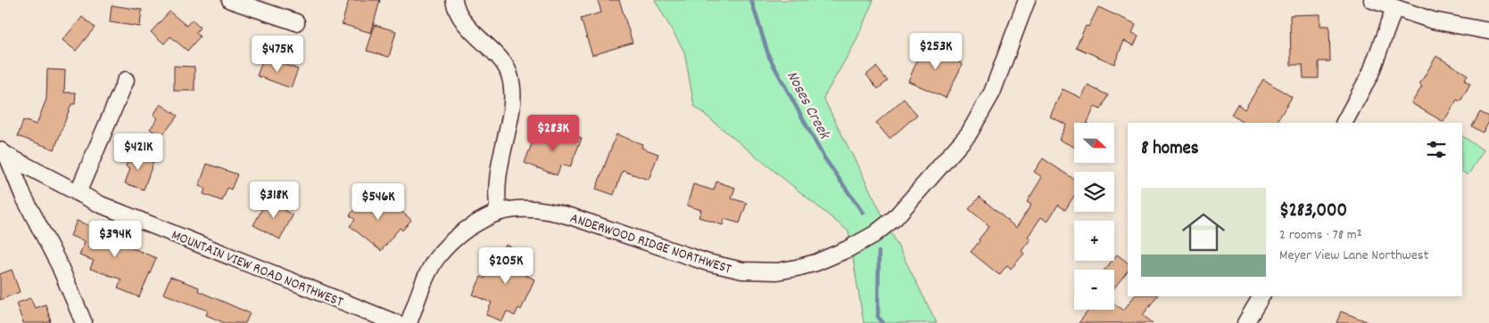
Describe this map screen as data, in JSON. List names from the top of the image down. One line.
{"streets":{"street":["ANDERWOOD RIDGE NORTHWEST","MOUNTAIN VIEW ROAD NORTHWEST"]},"water":["Noses Creek"],"north":"right","page":{"price":["$253K","$475K","$283K","$421K","$318K","$546K","$394K","$205K"],"map_buttons":["+","−"],"heading":"8 homes","list":[{"name":"$283,000","note":"2 rooms · 78 m² · Meyer View Lane Northwest"}]}}
